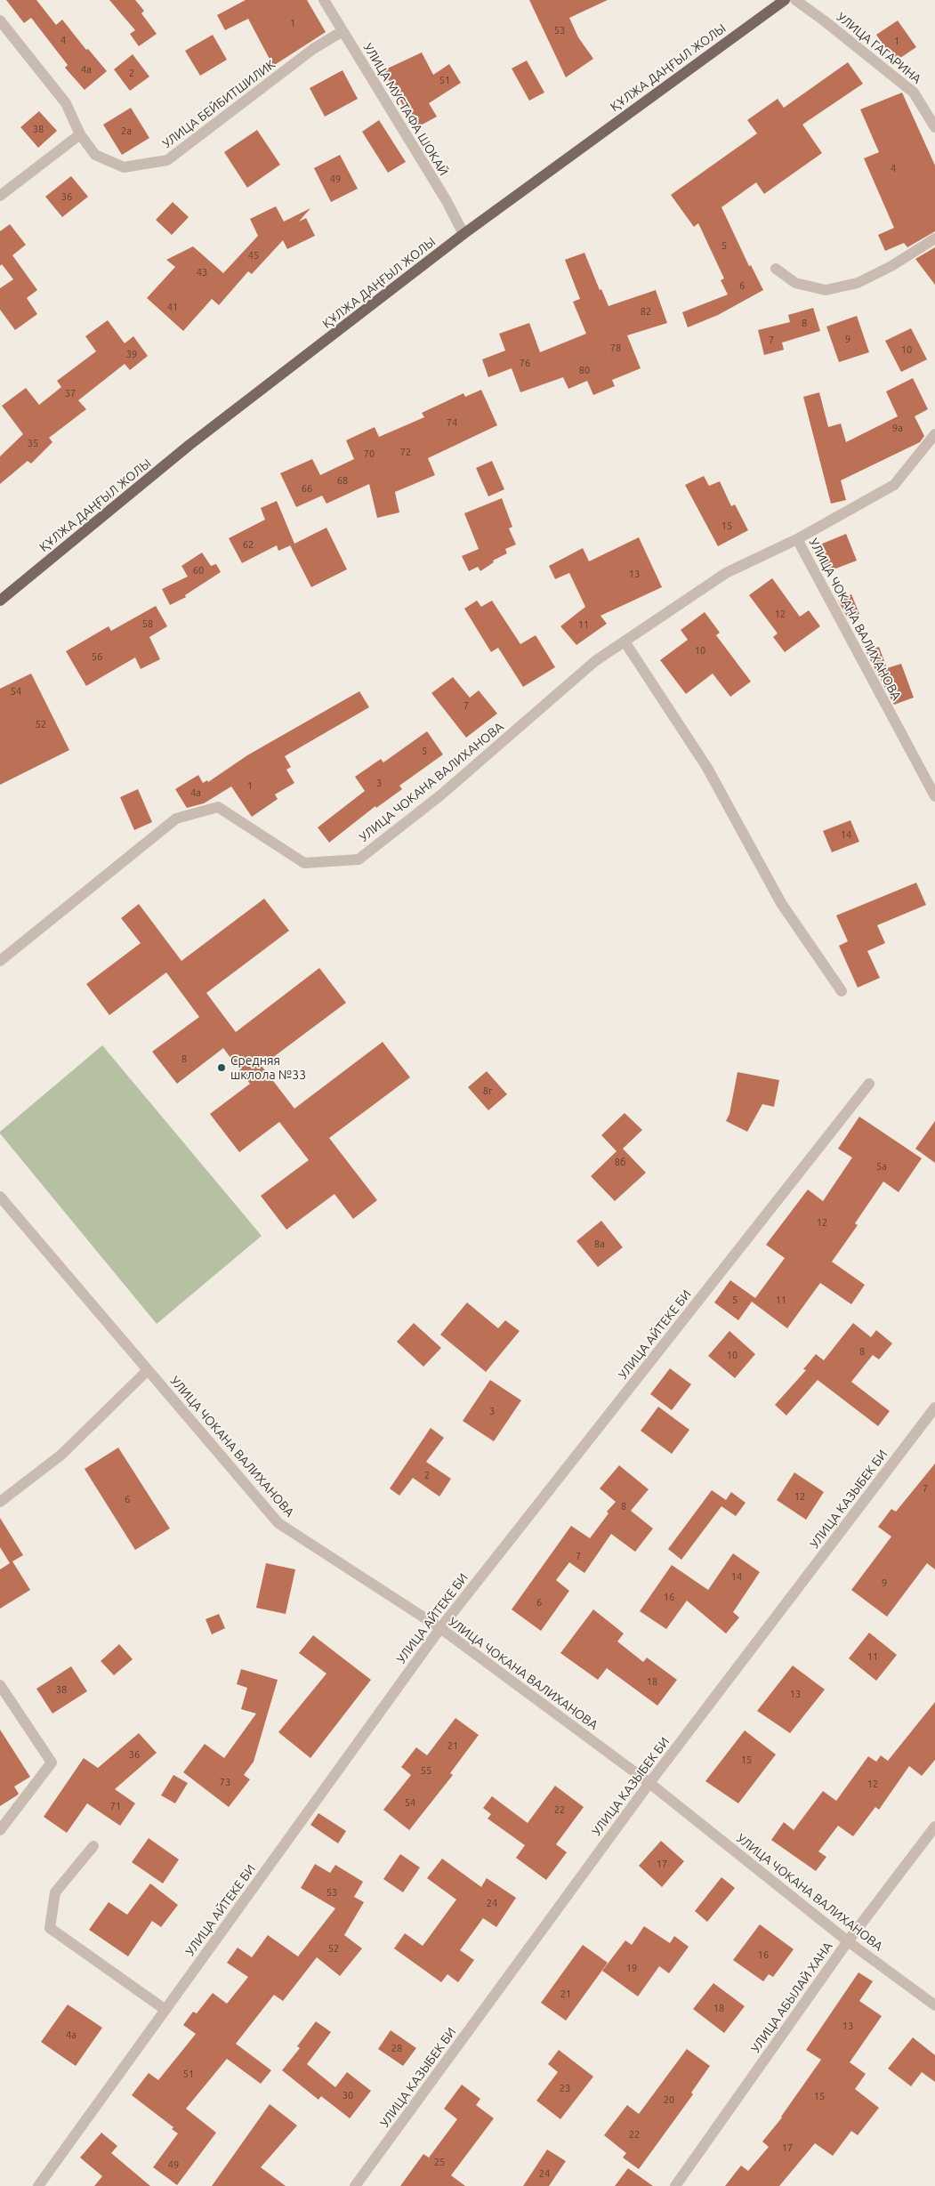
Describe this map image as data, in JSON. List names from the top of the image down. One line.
{"streets":{"main road":["ҚҰЛЖА ДАҢҒЫЛ ЖОЛЫ"],"street":["УЛИЦА ГАГАРИНА","УЛИЦА БЕЙБИТШИЛИК","УЛИЦА МУСТАФА ШОКАЙ","УЛИЦА ЧОКАНА ВАЛИХАНОВА","УЛИЦА АЙТЕКЕ БИ","УЛИЦА КАЗЫБЕК БИ","УЛИЦА АБЫЛАЙ ХАНА"]},"crossings":[["ҚҰЛЖА ДАҢҒЫЛ ЖОЛЫ","УЛИЦА МУСТАФА ШОКАЙ"],["УЛИЦА БЕЙБИТШИЛИК","УЛИЦА МУСТАФА ШОКАЙ"],["УЛИЦА ЧОКАНА ВАЛИХАНОВА","УЛИЦА АЙТЕКЕ БИ"],["УЛИЦА ЧОКАНА ВАЛИХАНОВА","УЛИЦА КАЗЫБЕК БИ"],["УЛИЦА ЧОКАНА ВАЛИХАНОВА","УЛИЦА АБЫЛАЙ ХАНА"]],"places":["Средняя шклола №33"],"house_numbers":["1","53","4","1","4а","2","51","38","2а","4","49","36","5","45","43","6","41","82","8","9","7","78","10","39","76","80","37","74","9а","35","72","70","68","66","15","62","60","13","12","58","11","10","56","54","7","52","5","3","1","4а","14","8","8г","8б","5а","12","8а","5","11","8","10","3","2","7","12","6","8","7","14","9","16","6","11","18","38","13","21","36","15","55","73","12","54","71","22","17","53","24","52","16","19","21","18","13","4а","28","51","23","30","15","20","22","17","25","49","24"]}
